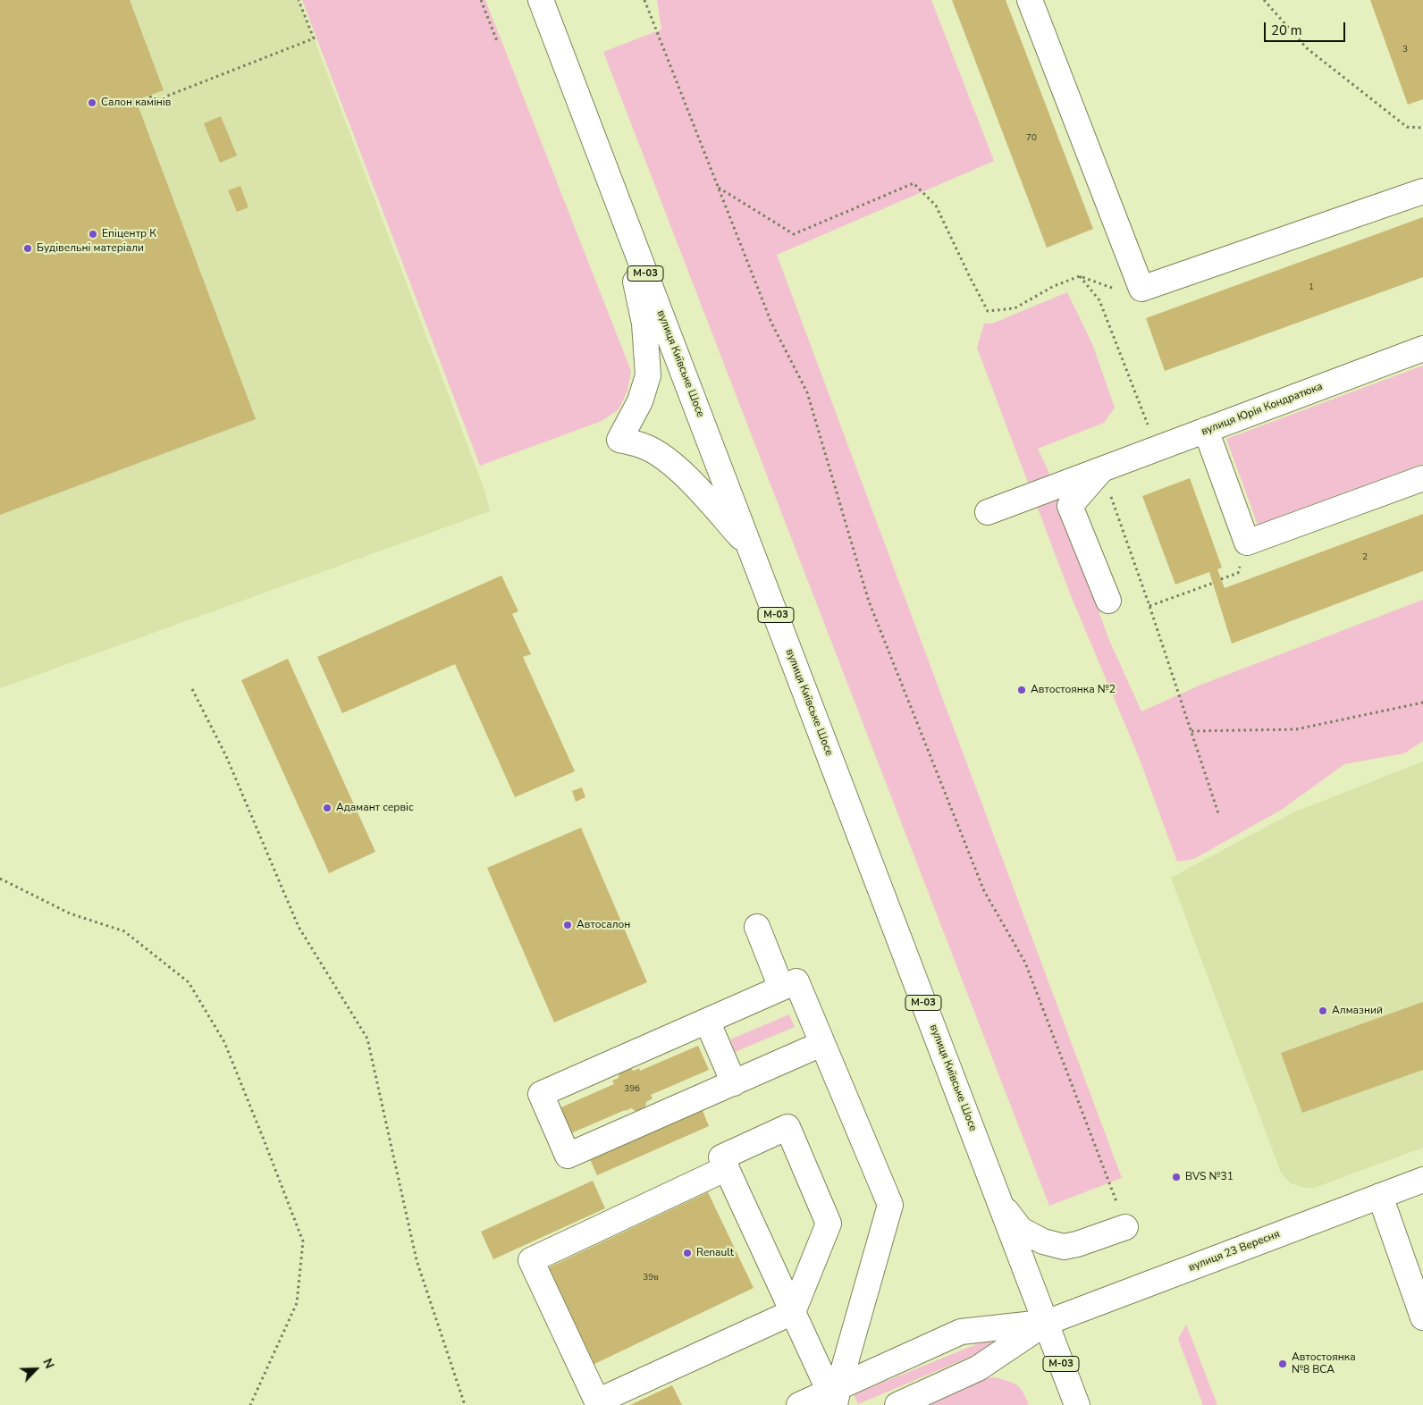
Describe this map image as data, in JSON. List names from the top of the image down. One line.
{"streets":{"main road":["М-03","вулиця Київське Шосе","вулиця Юрія Кондратюка","вулиця 23 Вересня"]},"crossings":[["вулиця Київське Шосе","вулиця 23 Вересня"]],"places":["Салон камінів","Епіцентр К","Будівельні матеріали","Автостоянка №2","Адамант сервіс","Автосалон","Алмазний","BVS №31","Renault","Автостоянка №8 ВСА"],"house_numbers":["3","70","1","2","39б","39в"],"scale_bar":"20 m","north":"top right"}
